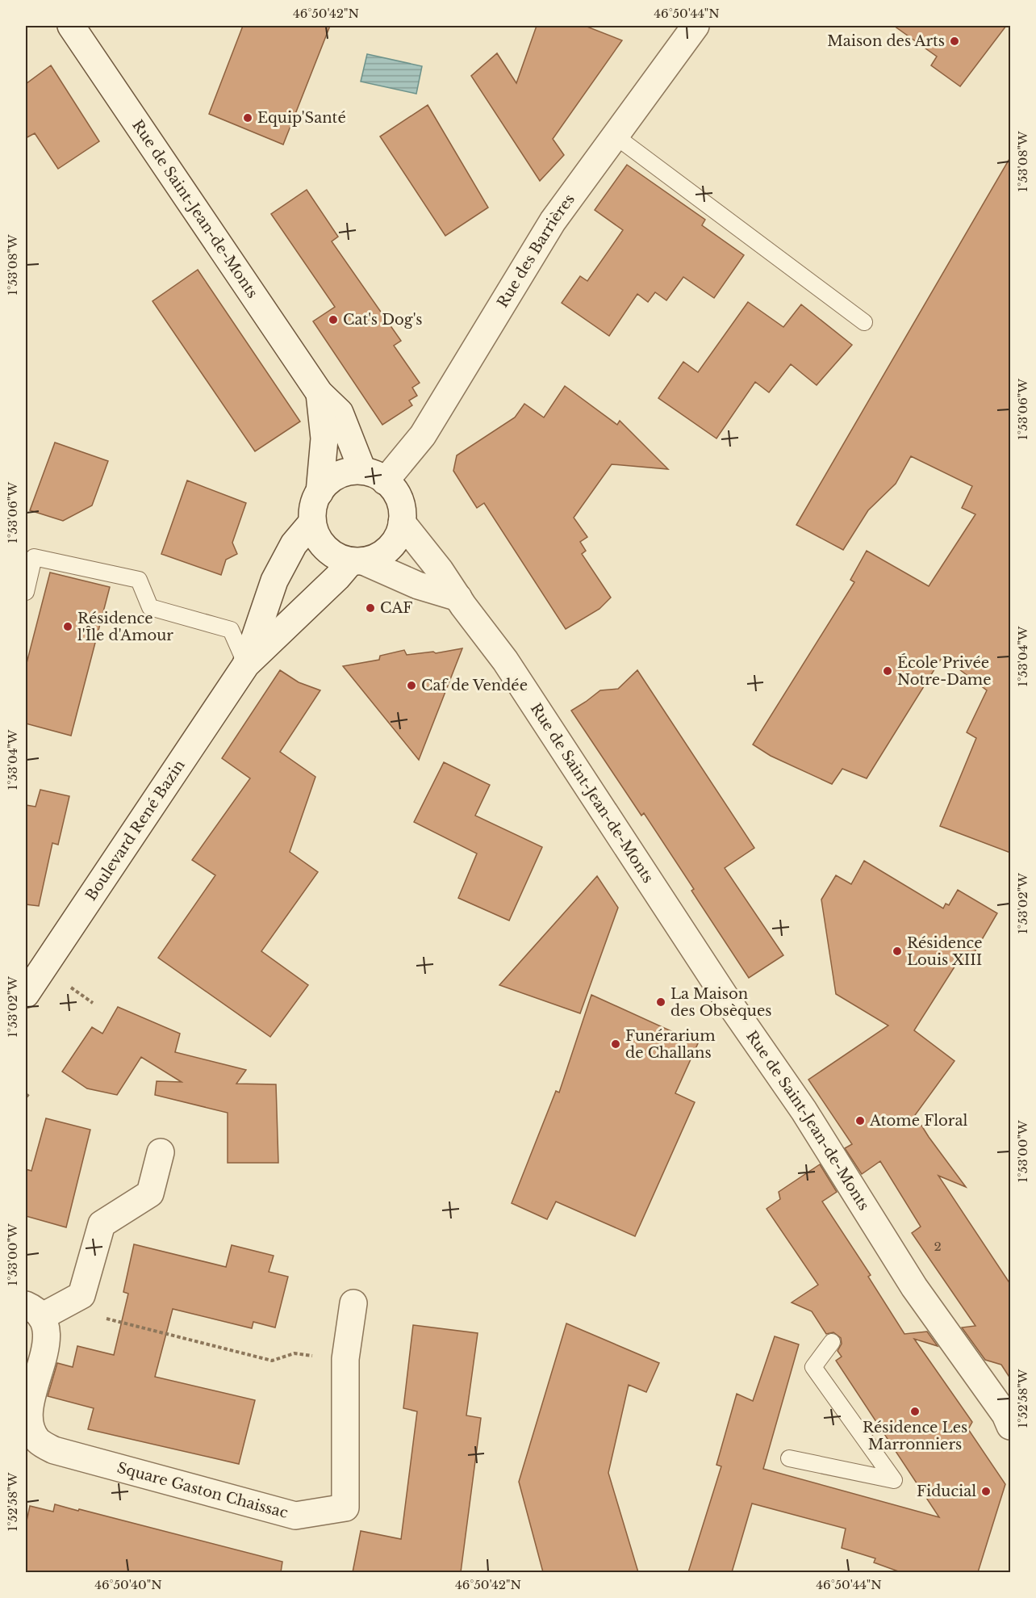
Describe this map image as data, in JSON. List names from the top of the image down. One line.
{"streets":{"street":["Rue de Saint-Jean-de-Monts","Rue des Barrières","Boulevard René Bazin","Square Gaston Chaissac"]},"crossings":[["Rue de Saint-Jean-de-Monts","Rue des Barrières"],["Rue de Saint-Jean-de-Monts","Boulevard René Bazin"],["Rue des Barrières","Boulevard René Bazin"]],"places":["Maison des Arts","Equip'Santé","Cat's Dog's","CAF","Résidence l'Île d'Amour","École Privée Notre-Dame","Caf de Vendée","Résidence Louis XIII","La Maison des Obsèques","Funérarium de Challans","Atome Floral","Résidence Les Marronniers","Fiducial"],"house_numbers":["2"],"coordinates":["46°50'42\"N","46°50'44\"N","1°53'08\"W","1°53'06\"W","1°53'04\"W","1°53'02\"W","1°53'00\"W","1°52'58\"W","46°50'40\"N"]}
